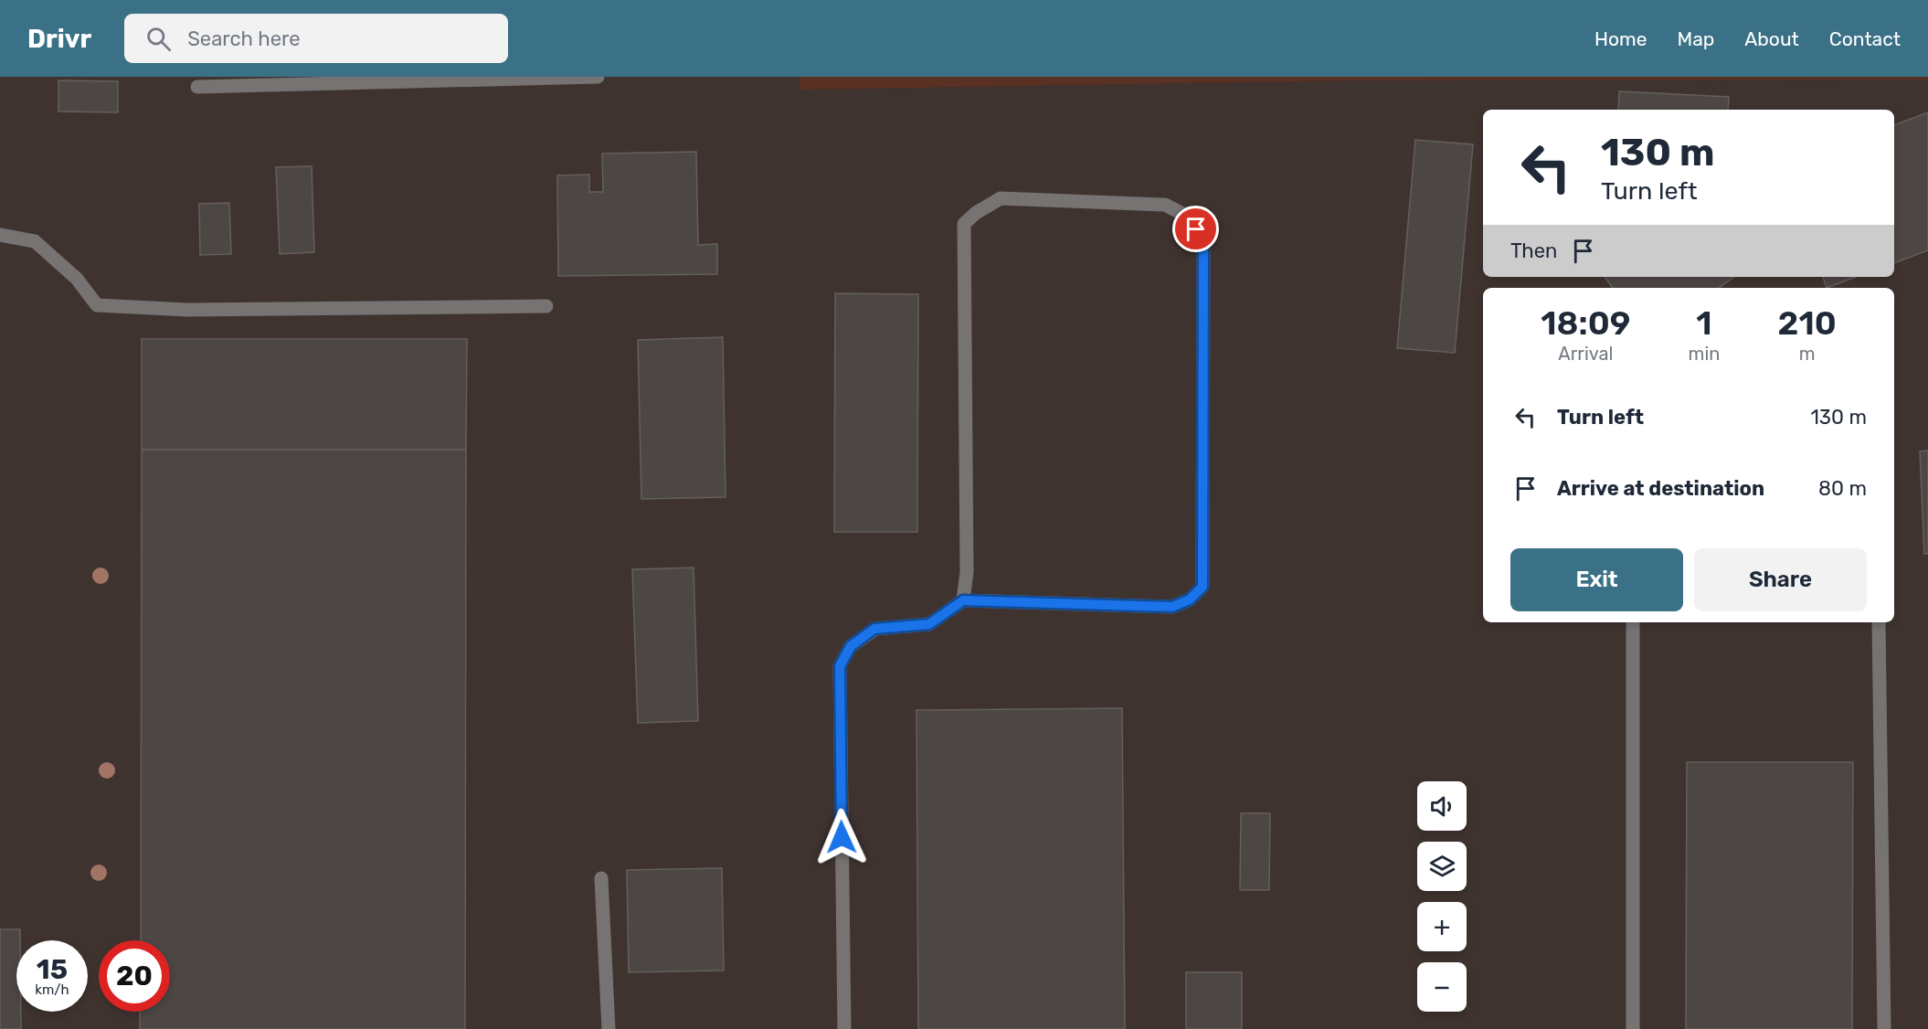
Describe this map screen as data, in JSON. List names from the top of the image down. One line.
{"page":{"header":"Drivr","search":"Search here","nav":["Home","Map","About","Contact"],"turn":["130 m","Turn left"],"then":"Then","eta":["18:09","Arrival","1","min","210","m"],"list":[{"name":"Turn left","value":"130 m"},{"name":"Arrive at destination","value":"80 m"}],"buttons":["Exit","Share"],"map_buttons":["+","−"],"speed":"15 km/h","limit":"20"}}
